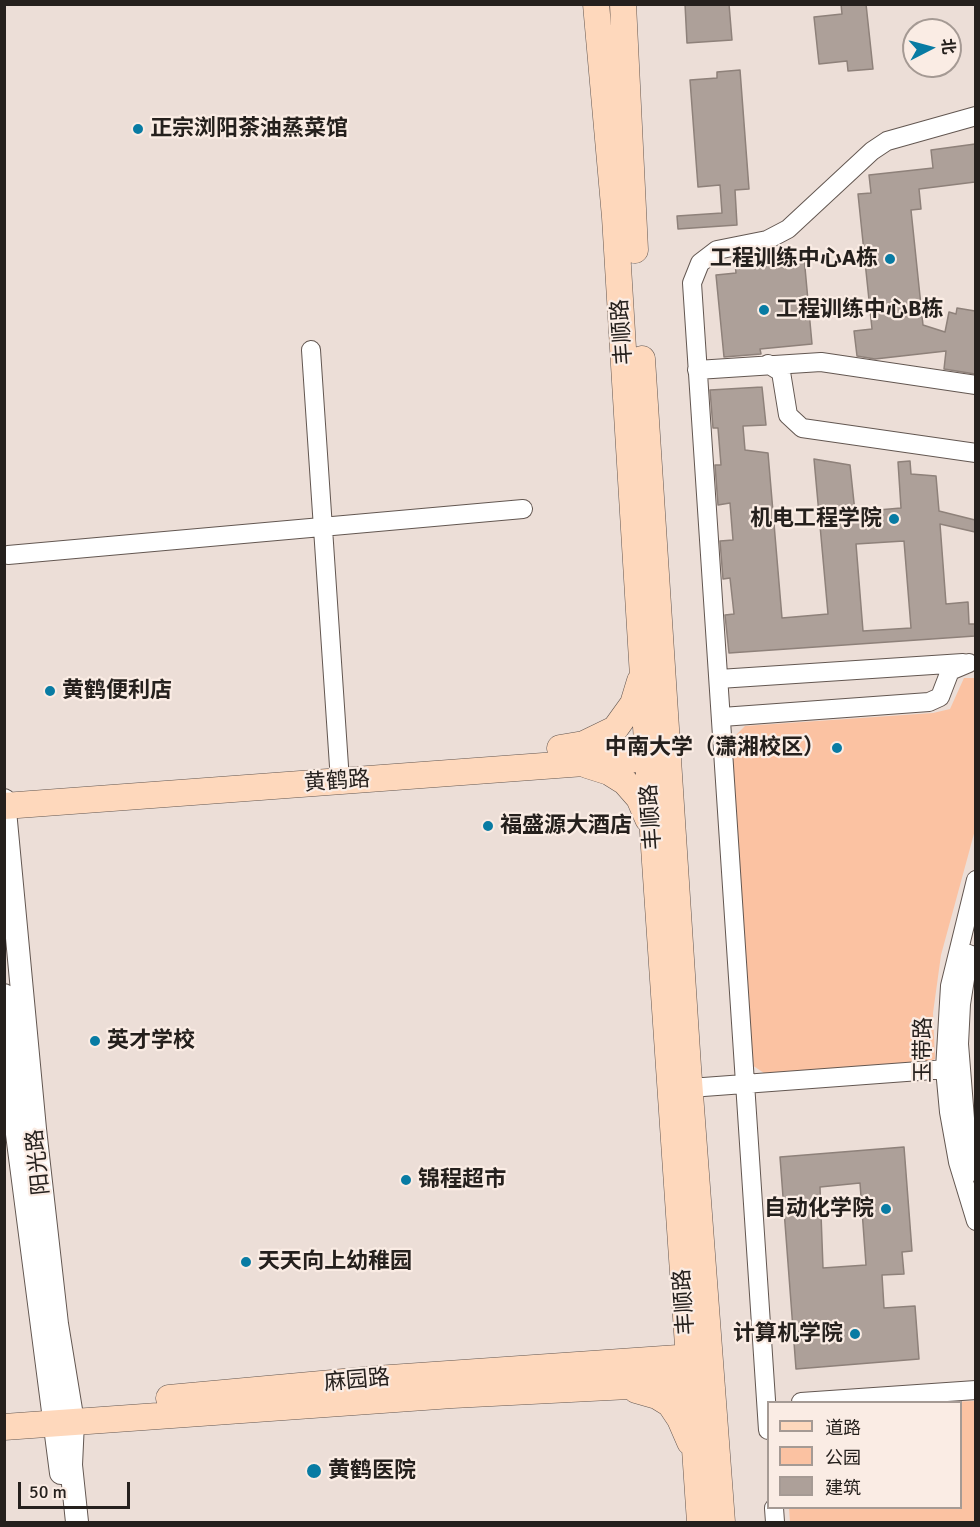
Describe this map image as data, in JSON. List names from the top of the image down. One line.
{"streets":{"main road":["丰顺路","黄鹤路","麻园路"],"street":["玉带路","阳光路"]},"crossings":[["丰顺路","黄鹤路"],["丰顺路","麻园路"],["黄鹤路","阳光路"],["阳光路","麻园路"]],"places":["正宗浏阳茶油蒸菜馆","工程训练中心A栋","工程训练中心B栋","机电工程学院","黄鹤便利店","中南大学（潇湘校区）","福盛源大酒店","英才学校","锦程超市","自动化学院","天天向上幼稚园","计算机学院","黄鹤医院"],"legend":["道路","公园","建筑"],"scale_bar":"50 m","north":"right"}
